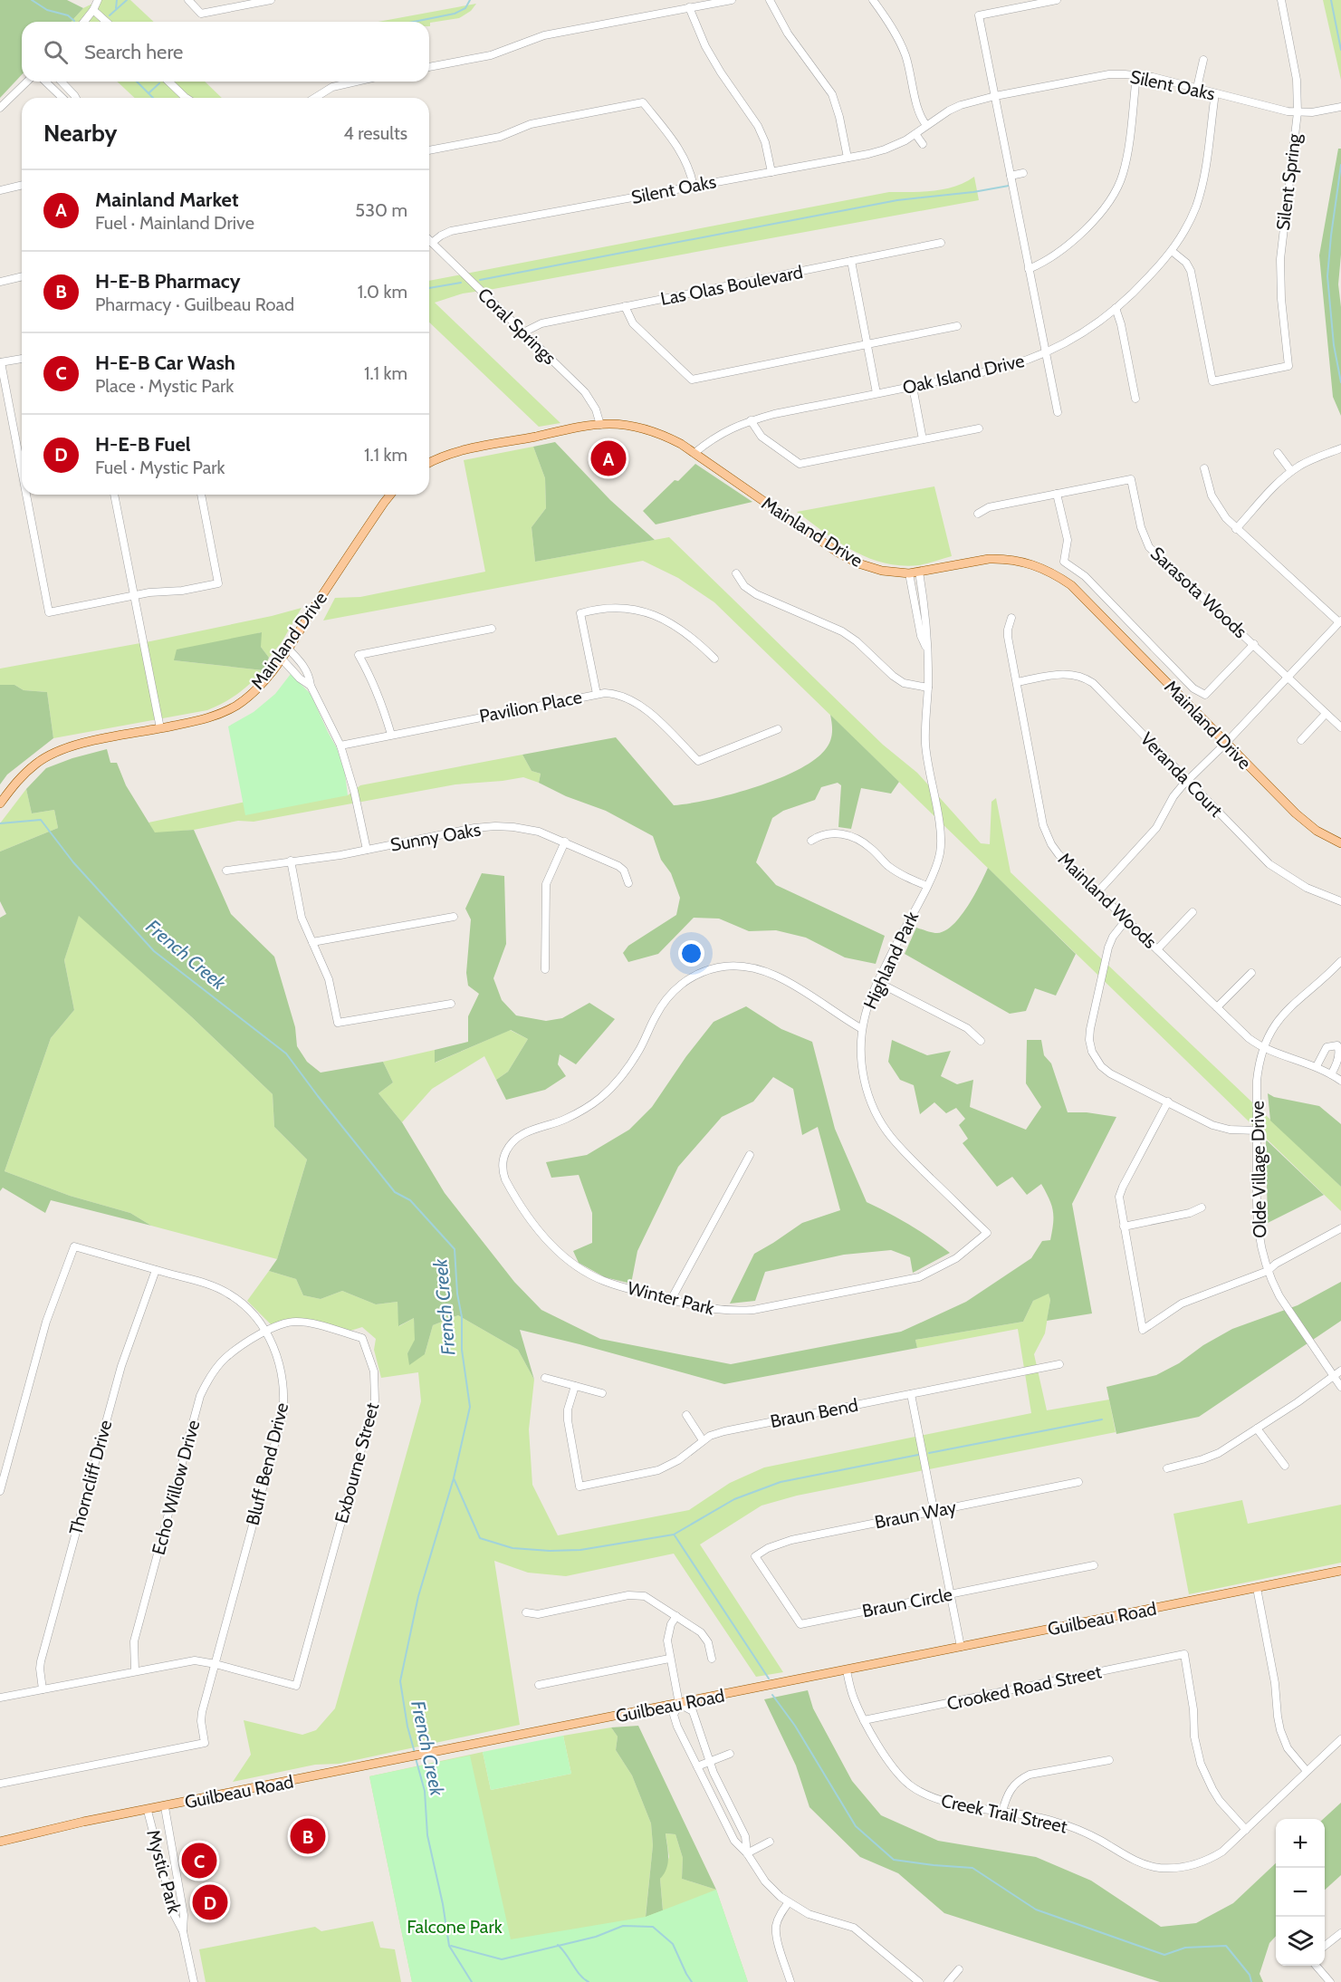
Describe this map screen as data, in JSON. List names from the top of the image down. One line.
{"streets":{"main road":["Mainland Drive","Guilbeau Road"],"street":["Silent Oaks","Silent Spring","Las Olas Boulevard","Coral Springs","Oak Island Drive","Sarasota Woods","Pavilion Place","Veranda Court","Sunny Oaks","Mainland Woods","Highland Park","Olde Village Drive","Winter Park","Braun Bend","Exbourne Street","Bluff Bend Drive","Thorncliff Drive","Echo Willow Drive","Braun Way","Braun Circle","Crooked Road Street","Creek Trail Street","Mystic Park"]},"crossings":[["Silent Oaks","Silent Spring"],["Silent Oaks","Coral Springs"],["Silent Oaks","Oak Island Drive"],["Silent Spring","Oak Island Drive"],["Las Olas Boulevard","Coral Springs"],["Coral Springs","Mainland Drive"],["Oak Island Drive","Mainland Drive"],["Mainland Drive","Highland Park"],["Veranda Court","Mainland Woods"],["Mainland Woods","Olde Village Drive"],["Highland Park","Winter Park"],["Exbourne Street","Bluff Bend Drive"],["Exbourne Street","Echo Willow Drive"],["Bluff Bend Drive","Thorncliff Drive"],["Bluff Bend Drive","Echo Willow Drive"],["Braun Way","Braun Circle"],["Guilbeau Road","Creek Trail Street"],["Guilbeau Road","Mystic Park"],["Crooked Road Street","Creek Trail Street"]],"water":["French Creek"],"parks":["Falcone Park"],"page":{"search":"Search here","heading":["Nearby","4 results"],"list":[{"mark":"A","name":"Mainland Market","note":"Fuel · Mainland Drive","value":"530 m"},{"mark":"B","name":"H-E-B Pharmacy","note":"Pharmacy · Guilbeau Road","value":"1.0 km"},{"mark":"C","name":"H-E-B Car Wash","note":"Place · Mystic Park","value":"1.1 km"},{"mark":"D","name":"H-E-B Fuel","note":"Fuel · Mystic Park","value":"1.1 km"}],"pins":["A","B","C","D"],"map_buttons":["+","−"]}}
